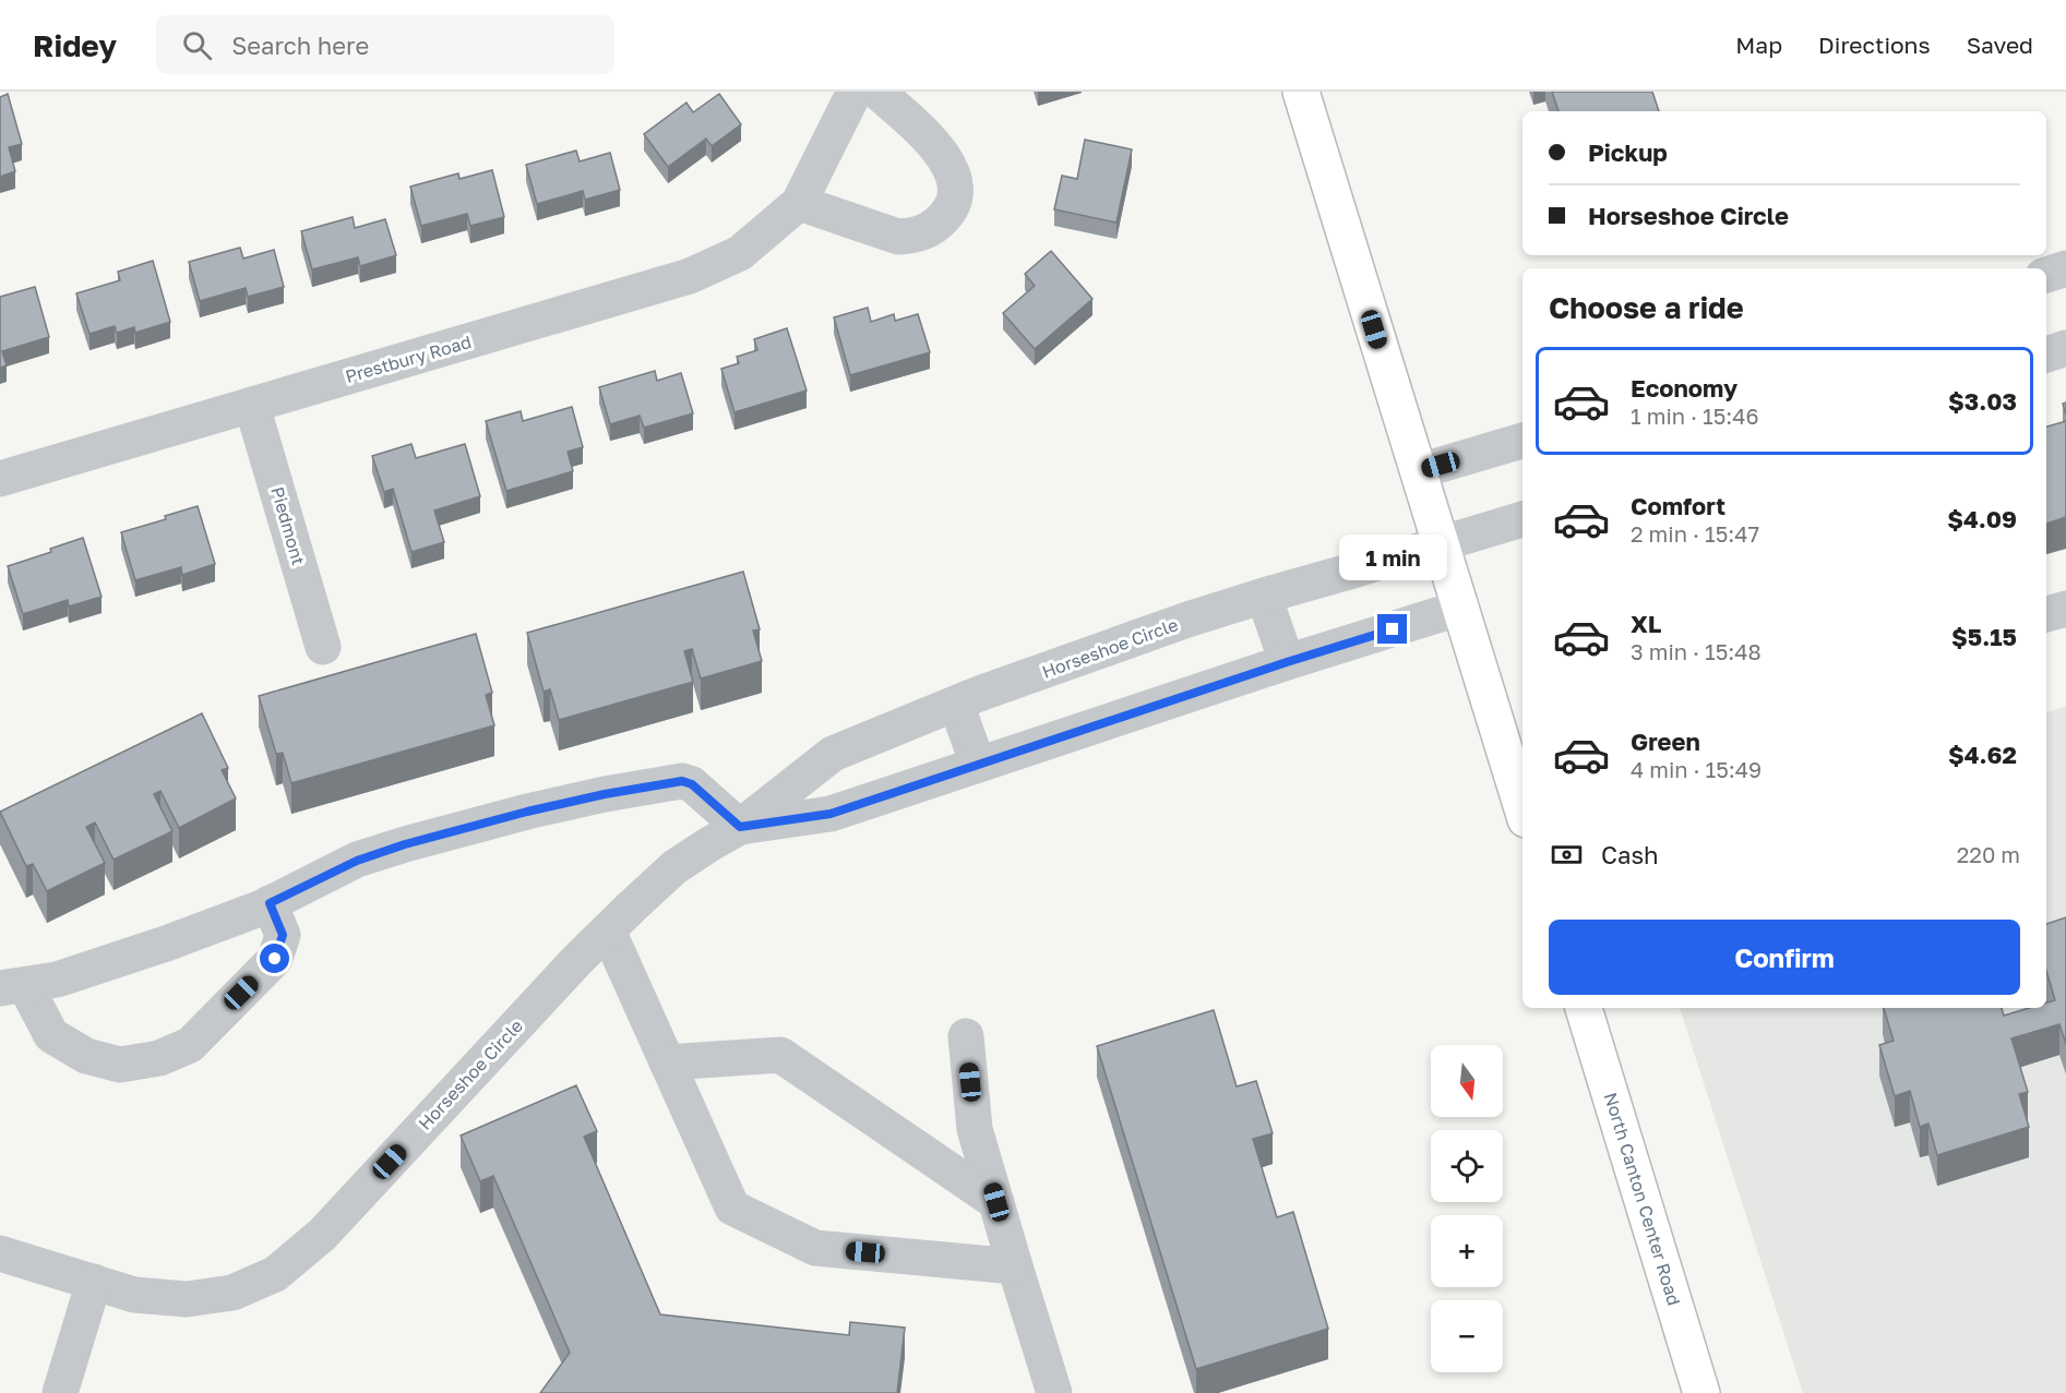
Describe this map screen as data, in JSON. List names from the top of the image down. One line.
{"streets":{"main road":["North Canton Center Road"],"street":["Prestbury Road","Piedmont","Horseshoe Circle"]},"crossings":[["Prestbury Road","Piedmont"]],"north":"bottom","page":{"header":"Ridey","search":"Search here","nav":["Map","Directions","Saved"],"banner":["Pickup","Horseshoe Circle"],"heading":"Choose a ride","list":[{"name":"Economy","note":"1 min · 15:46","value":"$3.03"},{"name":"Comfort","note":"2 min · 15:47","value":"$4.09"},{"name":"XL","note":"3 min · 15:48","value":"$5.15"},{"name":"Green","note":"4 min · 15:49","value":"$4.62"}],"bubble":"1 min","pay":["Cash","220 m"],"buttons":"Confirm","map_buttons":["+","−"]}}
